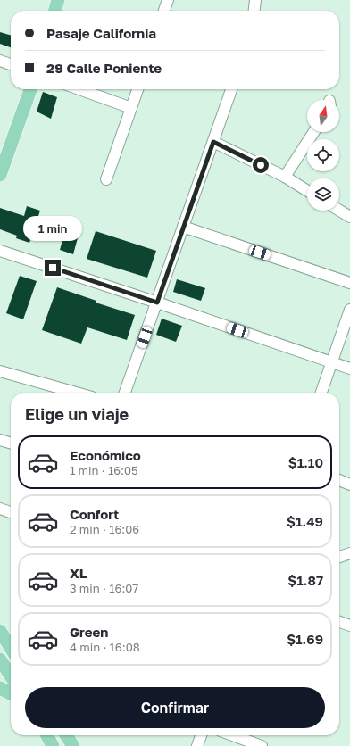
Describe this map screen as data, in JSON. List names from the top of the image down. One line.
{"north":"top","page":{"banner":["Pasaje California","29 Calle Poniente"],"bubble":"1 min","heading":"Elige un viaje","list":[{"name":"Económico","note":"1 min · 16:05","value":"$1.10"},{"name":"Confort","note":"2 min · 16:06","value":"$1.49"},{"name":"XL","note":"3 min · 16:07","value":"$1.87"},{"name":"Green","note":"4 min · 16:08","value":"$1.69"}],"buttons":"Confirmar"}}
